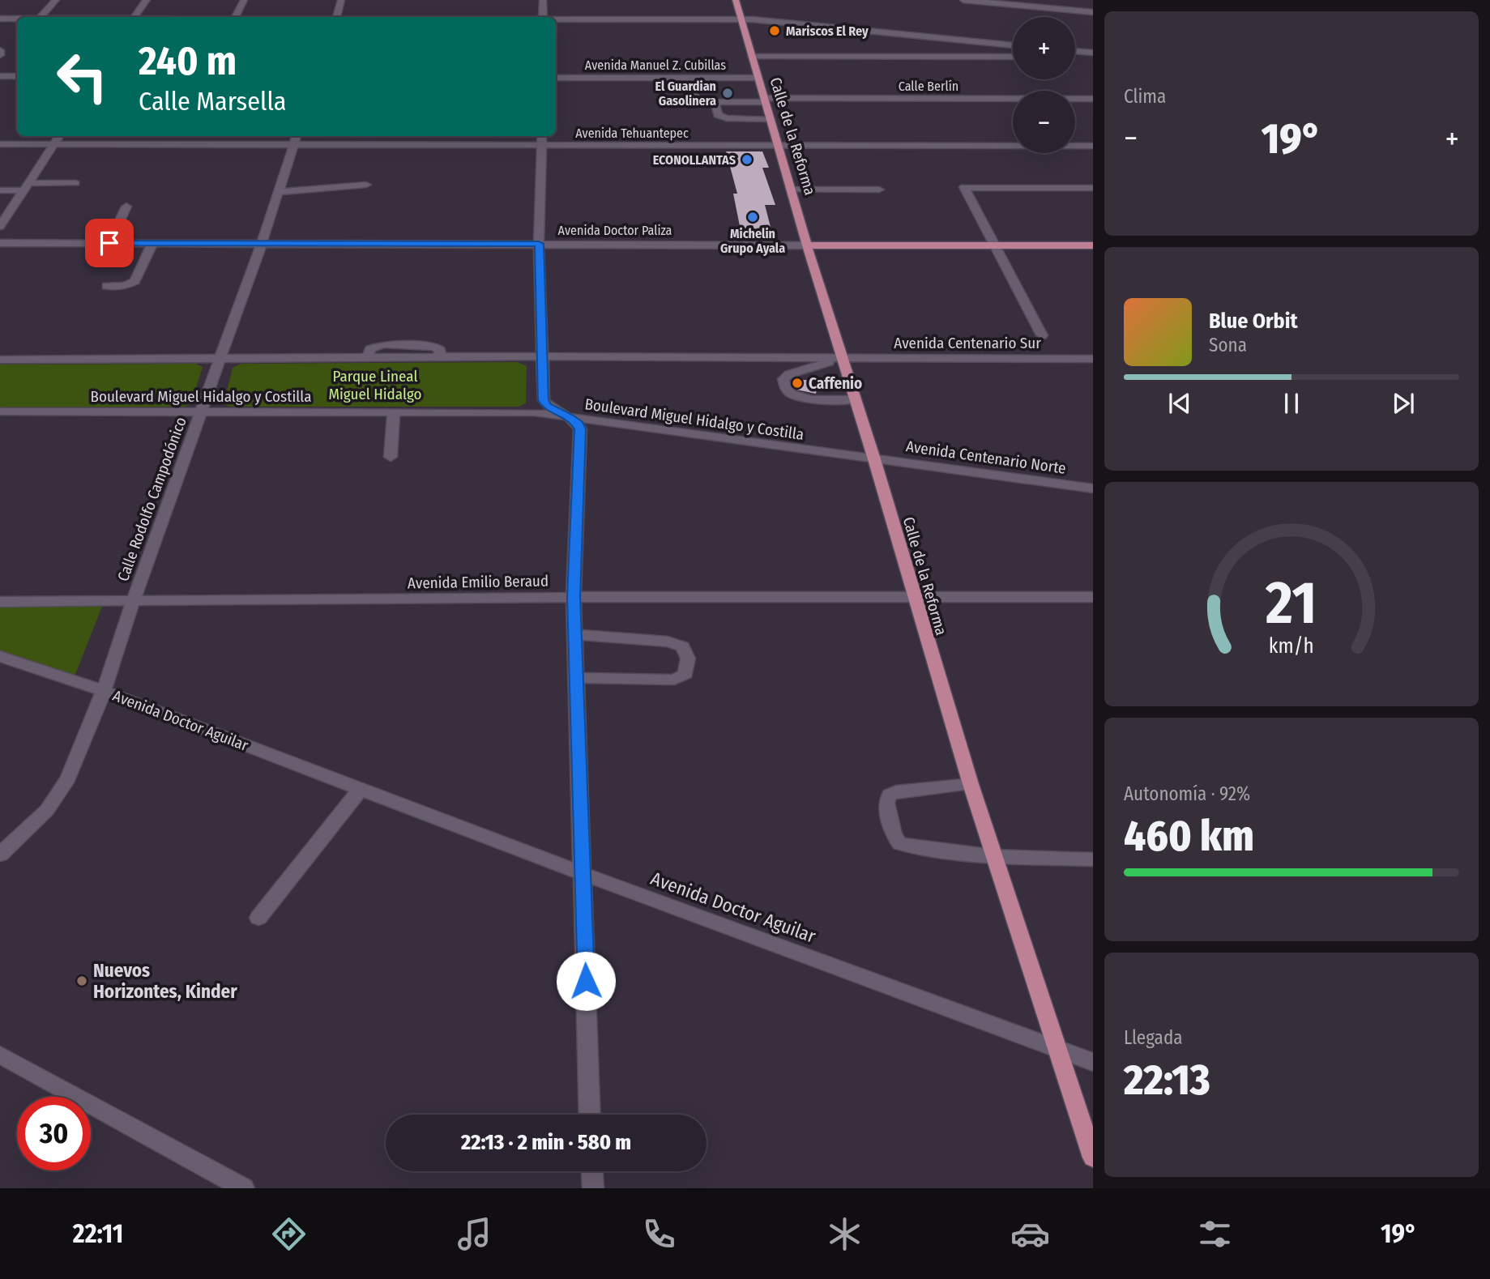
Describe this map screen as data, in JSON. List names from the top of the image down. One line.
{"streets":{"main road":["Calle de la Reforma","Avenida Doctor Paliza"],"street":["Avenida Manuel Z. Cubillas","Calle Berlín","Avenida Tehuantepec","Avenida Centenario Sur","Boulevard Miguel Hidalgo y Costilla","Avenida Centenario Norte","Calle Rodolfo Campodónico","Avenida Emilio Beraud","Avenida Doctor Aguilar"]},"crossings":[["Avenida Manuel Z. Cubillas","Calle de la Reforma"],["Calle Berlín","Calle de la Reforma"],["Avenida Tehuantepec","Calle de la Reforma"],["Avenida Tehuantepec","Calle Rodolfo Campodónico"],["Calle de la Reforma","Avenida Doctor Paliza"],["Calle de la Reforma","Avenida Centenario Sur"],["Calle de la Reforma","Boulevard Miguel Hidalgo y Costilla"],["Calle de la Reforma","Avenida Centenario Norte"],["Calle de la Reforma","Avenida Emilio Beraud"],["Calle de la Reforma","Avenida Doctor Aguilar"],["Avenida Doctor Paliza","Calle Rodolfo Campodónico"],["Boulevard Miguel Hidalgo y Costilla","Avenida Centenario Norte"],["Boulevard Miguel Hidalgo y Costilla","Calle Rodolfo Campodónico"],["Calle Rodolfo Campodónico","Avenida Emilio Beraud"],["Calle Rodolfo Campodónico","Avenida Doctor Aguilar"]],"parks":["Parque Lineal Miguel Hidalgo"],"places":["Mariscos El Rey","El Guardian Gasolinera","ECONOLLANTAS","Michelin Grupo Ayala","Caffenio","Nuevos Horizontes, Kinder"],"page":{"tile":["Clima",["Autonomía · 92%","460 km"],["Llegada","22:13"]],"map_buttons":["+","−"],"turn":["240 m","Calle Marsella"],"heat":["−","19°","+"],"song":["Blue Orbit","Sona"],"limit":"30","trip":"22:13 · 2 min · 580 m","tabs":["22:11","19°"],"gauge":["21","km/h"]}}
